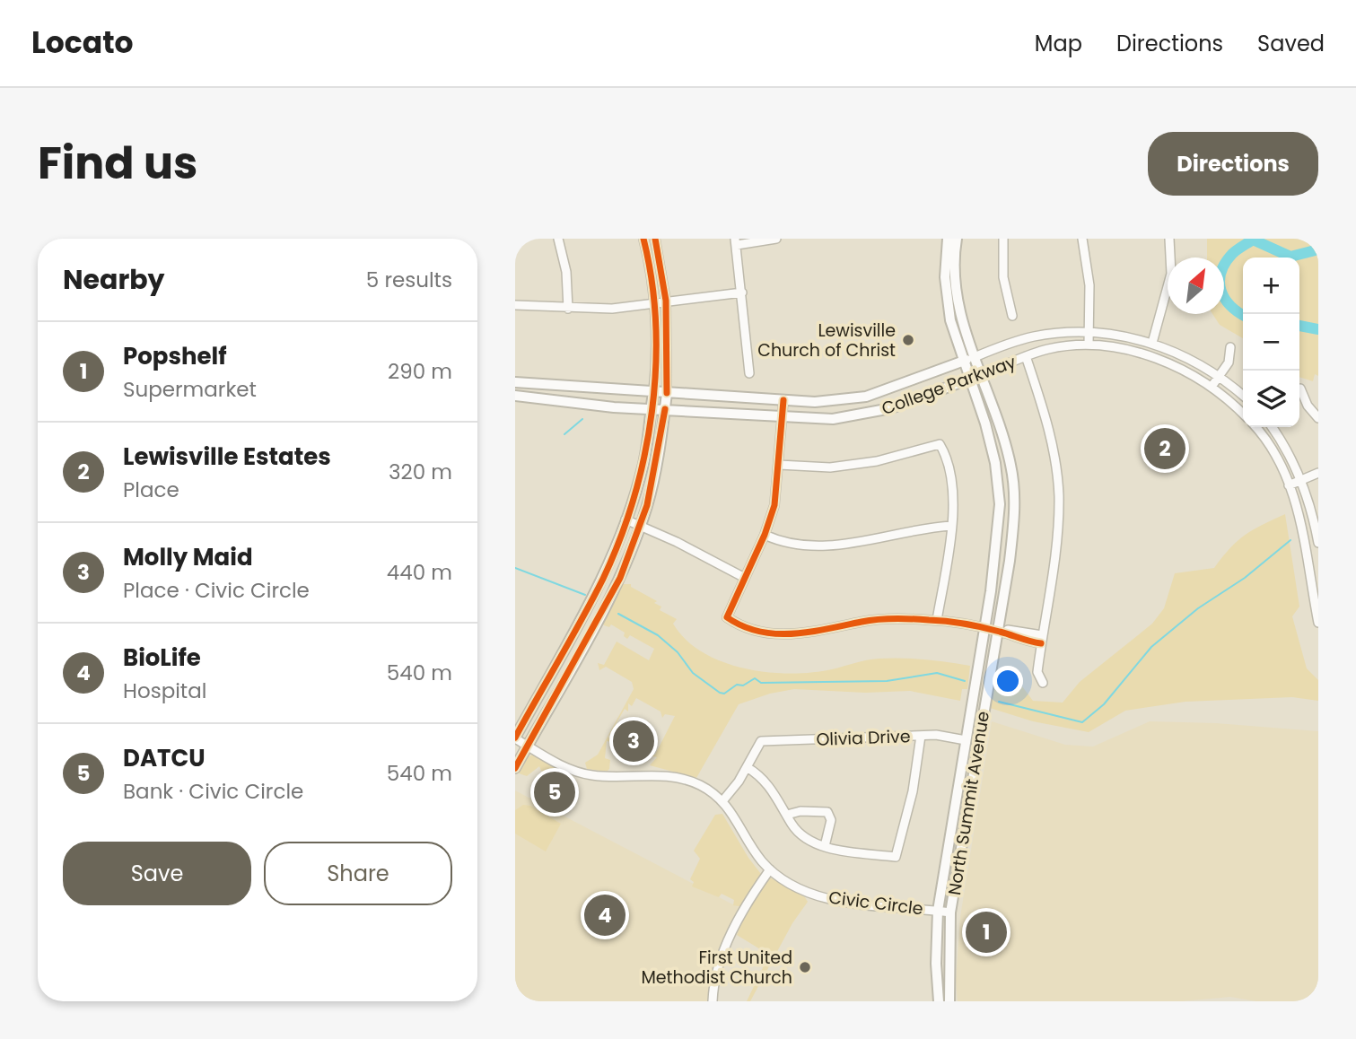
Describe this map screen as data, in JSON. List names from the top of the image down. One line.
{"streets":{"main road":["College Parkway","North Summit Avenue"],"street":["Olivia Drive","Civic Circle"]},"crossings":[["College Parkway","North Summit Avenue"],["Olivia Drive","North Summit Avenue"],["North Summit Avenue","Civic Circle"]],"places":["Lewisville Church of Christ","First United Methodist Church"],"north":"top right","page":{"header":"Locato","nav":["Map","Directions","Saved"],"title":"Find us","buttons":["Directions",["Save","Share"]],"heading":["Nearby","5 results"],"map_buttons":["+","−"],"list":[{"mark":"1","name":"Popshelf","note":"Supermarket","value":"290 m"},{"mark":"2","name":"Lewisville Estates","note":"Place","value":"320 m"},{"mark":"3","name":"Molly Maid","note":"Place · Civic Circle","value":"440 m"},{"mark":"4","name":"BioLife","note":"Hospital","value":"540 m"},{"mark":"5","name":"DATCU","note":"Bank · Civic Circle","value":"540 m"}],"pins":["2","3","5","4","1"]}}
